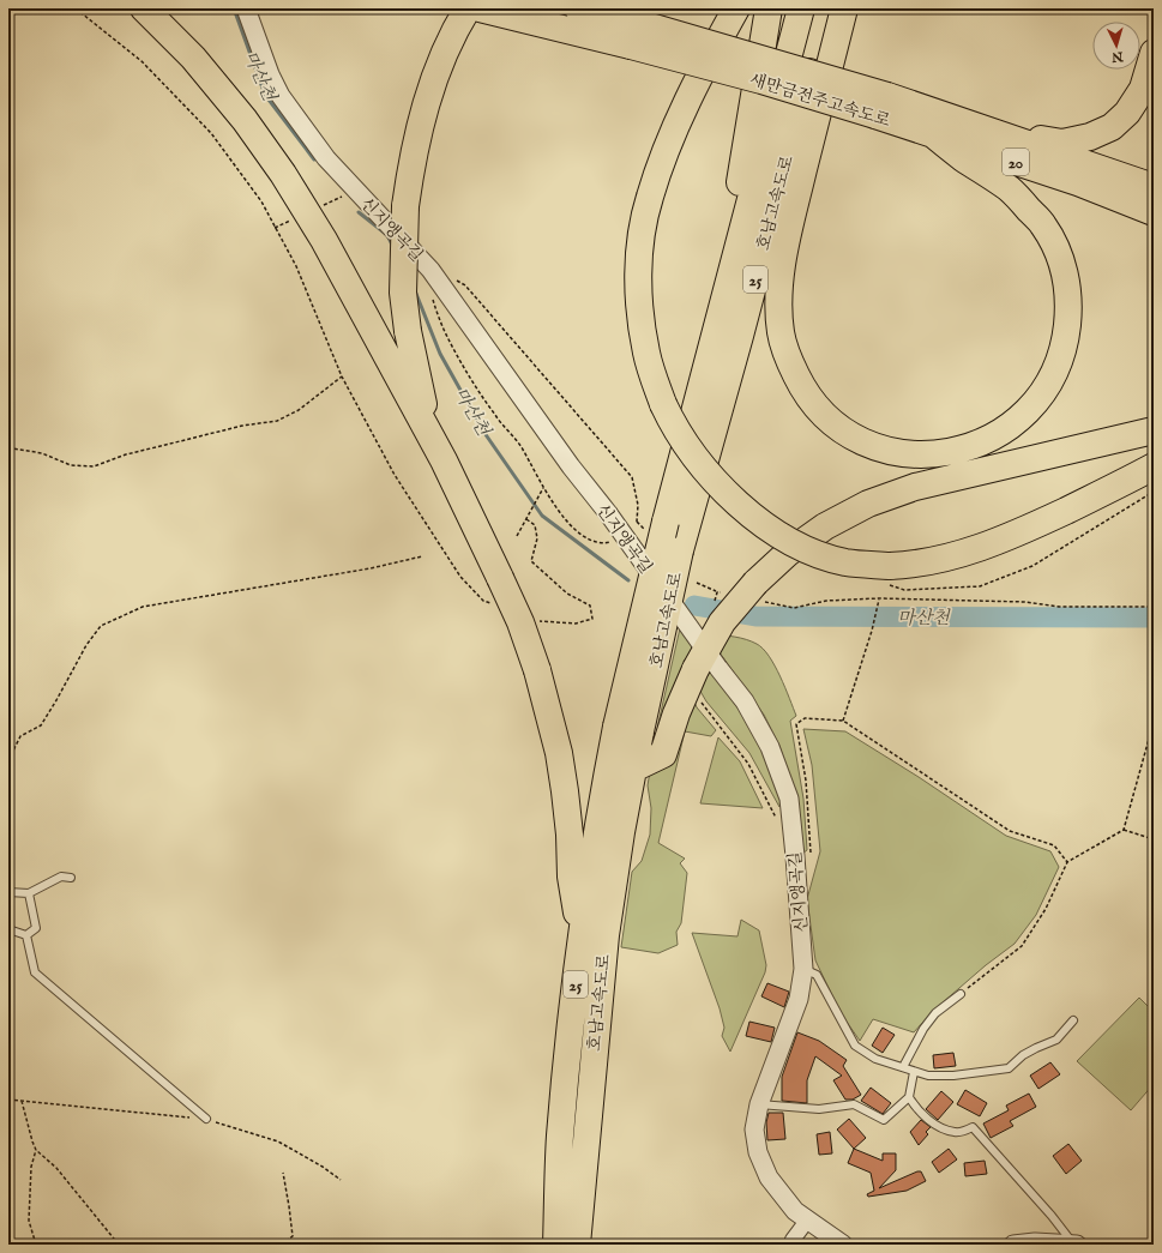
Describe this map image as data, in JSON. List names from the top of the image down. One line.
{"streets":{"highway":["새만금전주고속도로","20","호남고속도로","25"],"street":["신지앵곡길"]},"water":["마산천"],"north":"bottom"}
